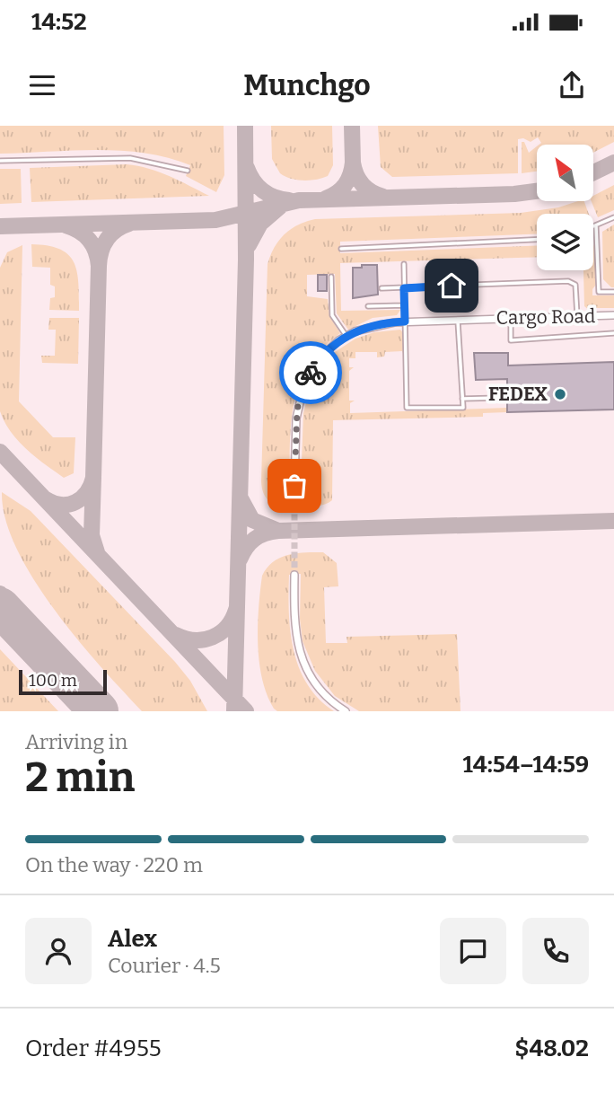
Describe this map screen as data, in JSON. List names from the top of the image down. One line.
{"streets":{"street":["Cargo Road"]},"places":["FEDEX"],"scale_bar":"100 m","north":"top left","page":{"status":"14:52","header":"Munchgo","scale":"100 m","heading":["2 min","Arriving in","14:54–14:59"],"panel":["Alex","Courier · 4.5","Order #4955","$48.02"],"bar":"On the way · 220 m"}}
